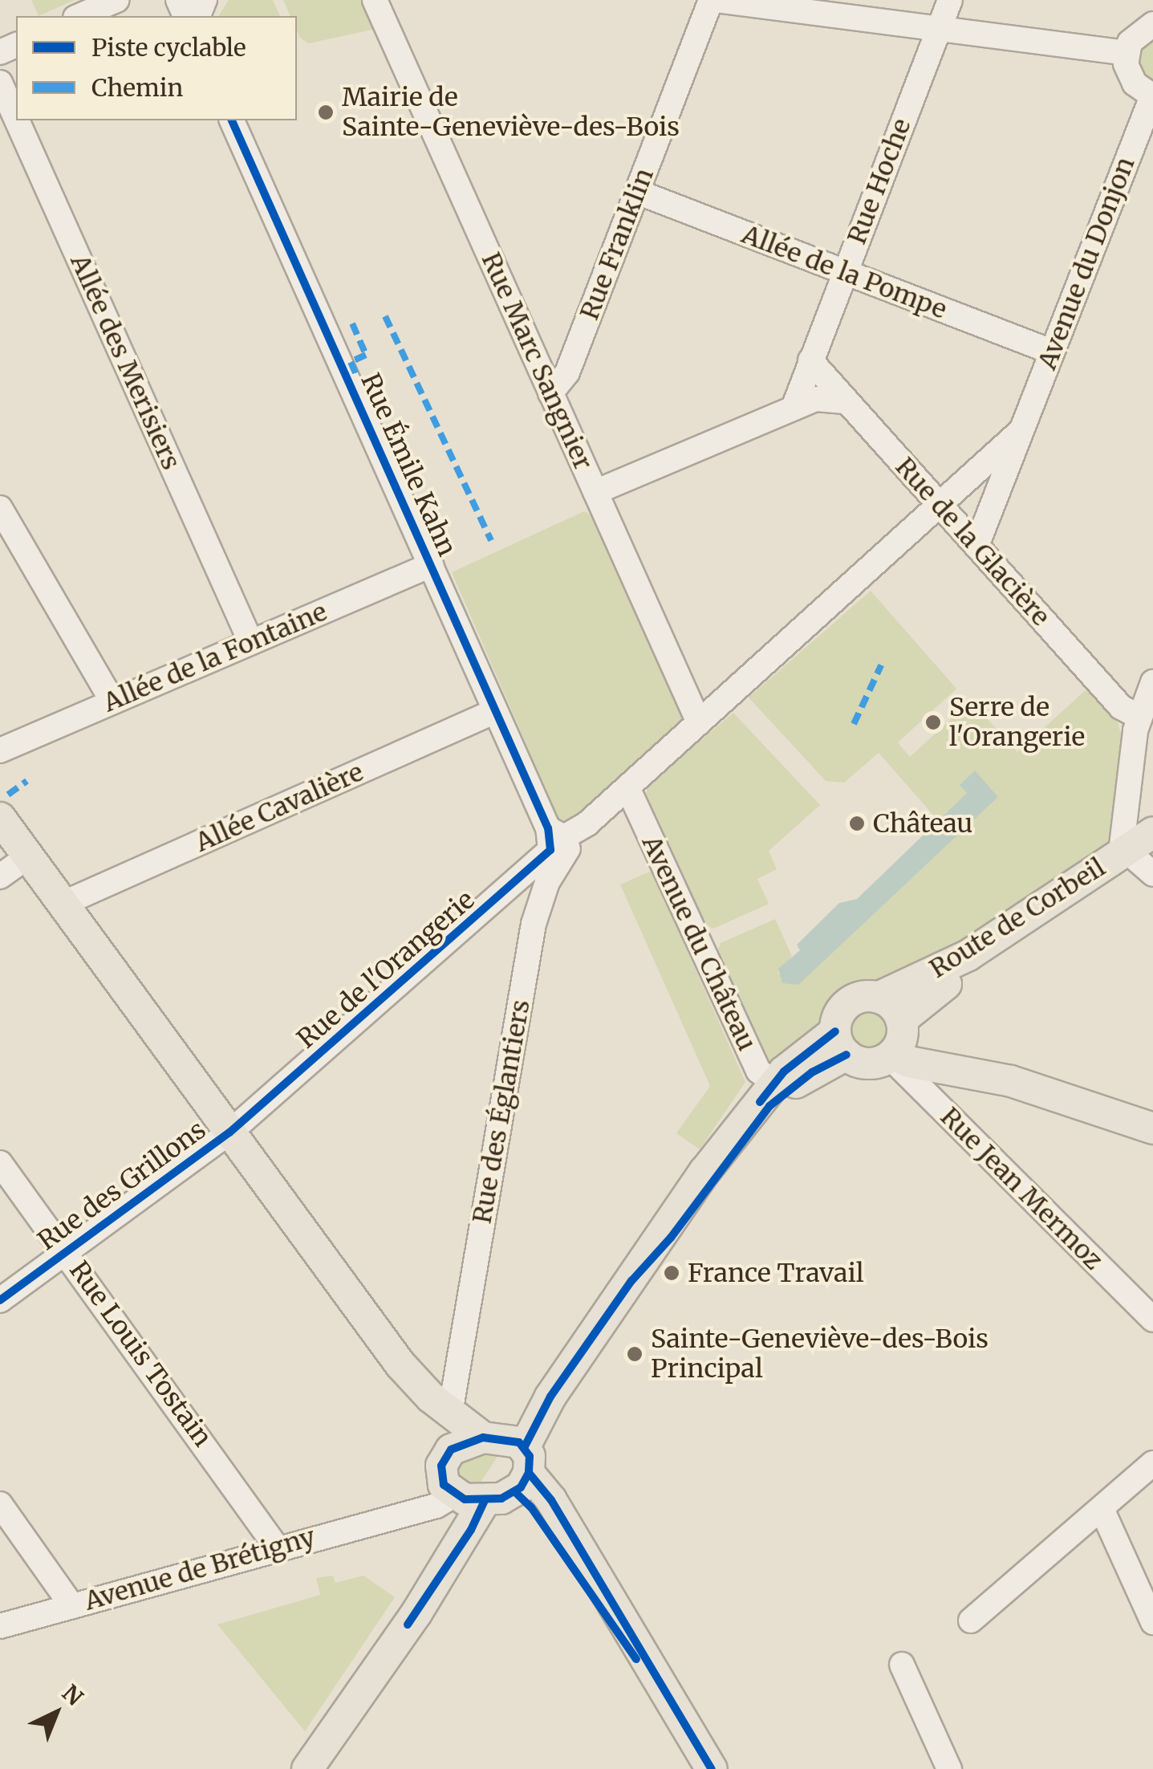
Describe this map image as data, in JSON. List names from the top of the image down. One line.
{"streets":{"main road":["Route de Corbeil"],"street":["Rue Hoche","Rue Franklin","Avenue du Donjon","Allée de la Pompe","Rue Marc Sangnier","Allée des Merisiers","Rue Émile Kahn","Rue de la Glacière","Allée de la Fontaine","Allée Cavalière","Avenue du Château","Rue de l'Orangerie","Rue des Églantiers","Rue des Grillons","Rue Jean Mermoz","Rue Louis Tostain","Avenue de Brétigny"]},"crossings":[["Rue Hoche","Allée de la Pompe"],["Rue Hoche","Rue de la Glacière"],["Rue Franklin","Allée de la Pompe"],["Rue Franklin","Rue Marc Sangnier"],["Avenue du Donjon","Allée de la Pompe"],["Avenue du Donjon","Rue de la Glacière"],["Allée des Merisiers","Allée de la Fontaine"],["Rue Émile Kahn","Allée de la Fontaine"],["Rue Émile Kahn","Allée Cavalière"],["Rue Émile Kahn","Rue de l'Orangerie"],["Route de Corbeil","Rue Jean Mermoz"],["Rue de l'Orangerie","Rue des Églantiers"],["Rue de l'Orangerie","Rue des Grillons"],["Rue des Grillons","Rue Louis Tostain"],["Rue Louis Tostain","Avenue de Brétigny"]],"places":["Mairie de Sainte-Geneviève-des-Bois","Serre de l'Orangerie","Château","France Travail","Sainte-Geneviève-des-Bois Principal"],"legend":["Piste cyclable","Chemin"],"north":"top right"}
